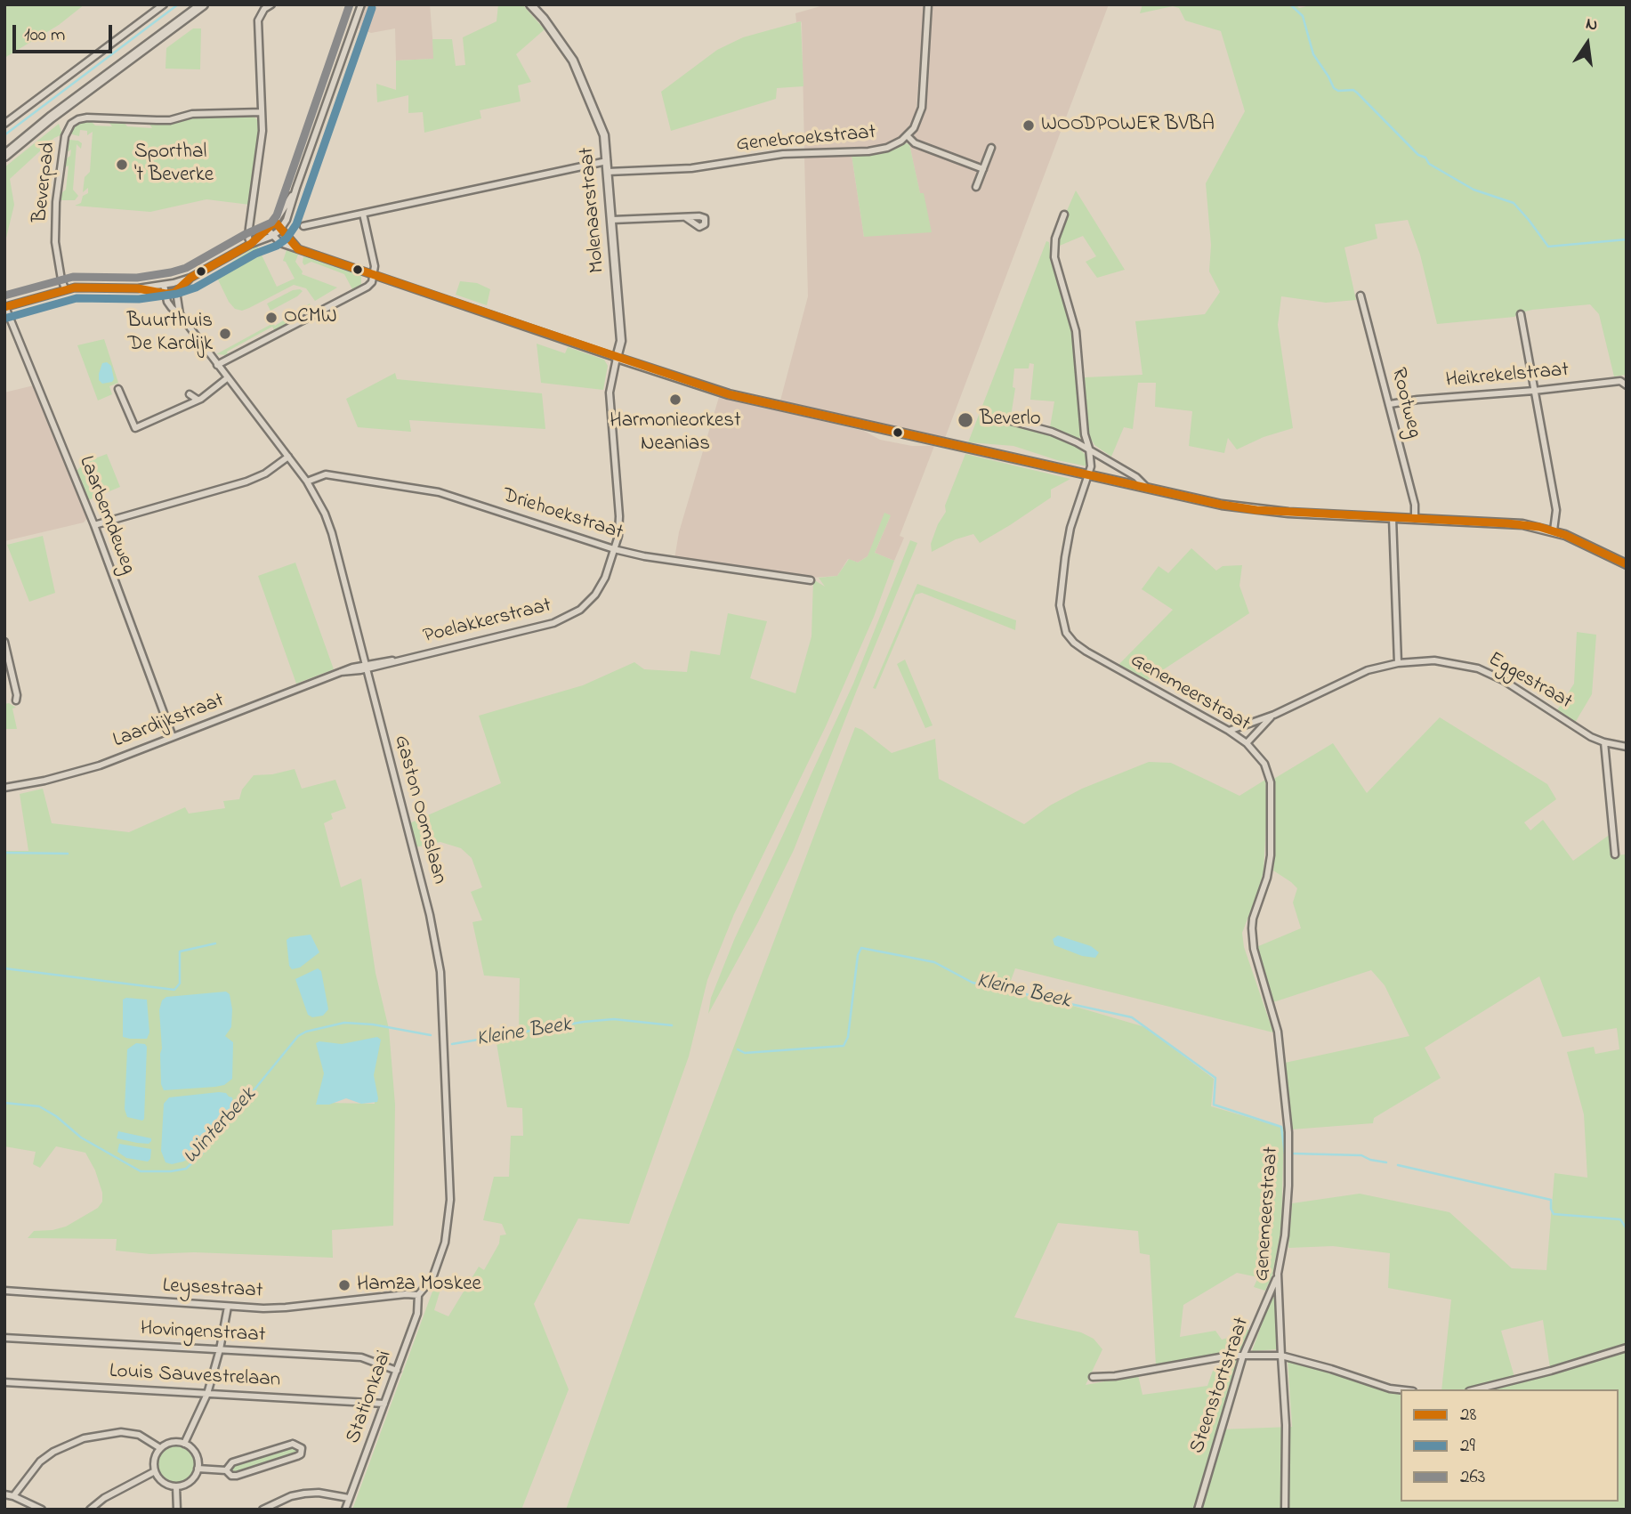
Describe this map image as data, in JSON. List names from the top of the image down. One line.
{"streets":{"street":["Genebroekstraat","Beverpad","Molenaarstraat","Heikrekelstraat","Rootweg","Laarbemdeweg","Driehoekstraat","Poelakkerstraat","Eggestraat","Genemeerstraat","Laardijkstraat","Gaston Oomslaan","Leysestraat","Hovingenstraat","Louis Sauvestrelaan","Steenstortstraat","Stationkaai"]},"crossings":[["Genebroekstraat","Molenaarstraat"],["Molenaarstraat","Poelakkerstraat"],["Heikrekelstraat","Rootweg"],["Laarbemdeweg","Laardijkstraat"],["Driehoekstraat","Poelakkerstraat"],["Driehoekstraat","Gaston Oomslaan"],["Poelakkerstraat","Laardijkstraat"],["Poelakkerstraat","Gaston Oomslaan"],["Eggestraat","Genemeerstraat"],["Genemeerstraat","Steenstortstraat"],["Laardijkstraat","Gaston Oomslaan"],["Gaston Oomslaan","Leysestraat"],["Gaston Oomslaan","Stationkaai"],["Leysestraat","Stationkaai"],["Hovingenstraat","Stationkaai"],["Louis Sauvestrelaan","Stationkaai"]],"water":["Kleine Beek","Winterbeek"],"places":["WOODPOWER BVBA","Sporthal 't Beverke","OCMW","Buurthuis De Kardijk","Harmonieorkest Neanias","Beverlo","Hamza Moskee"],"lines":["transit line 263","transit line 29","transit line 28"],"legend":["28","29","263"],"scale_bar":"100 m","north":"top"}
